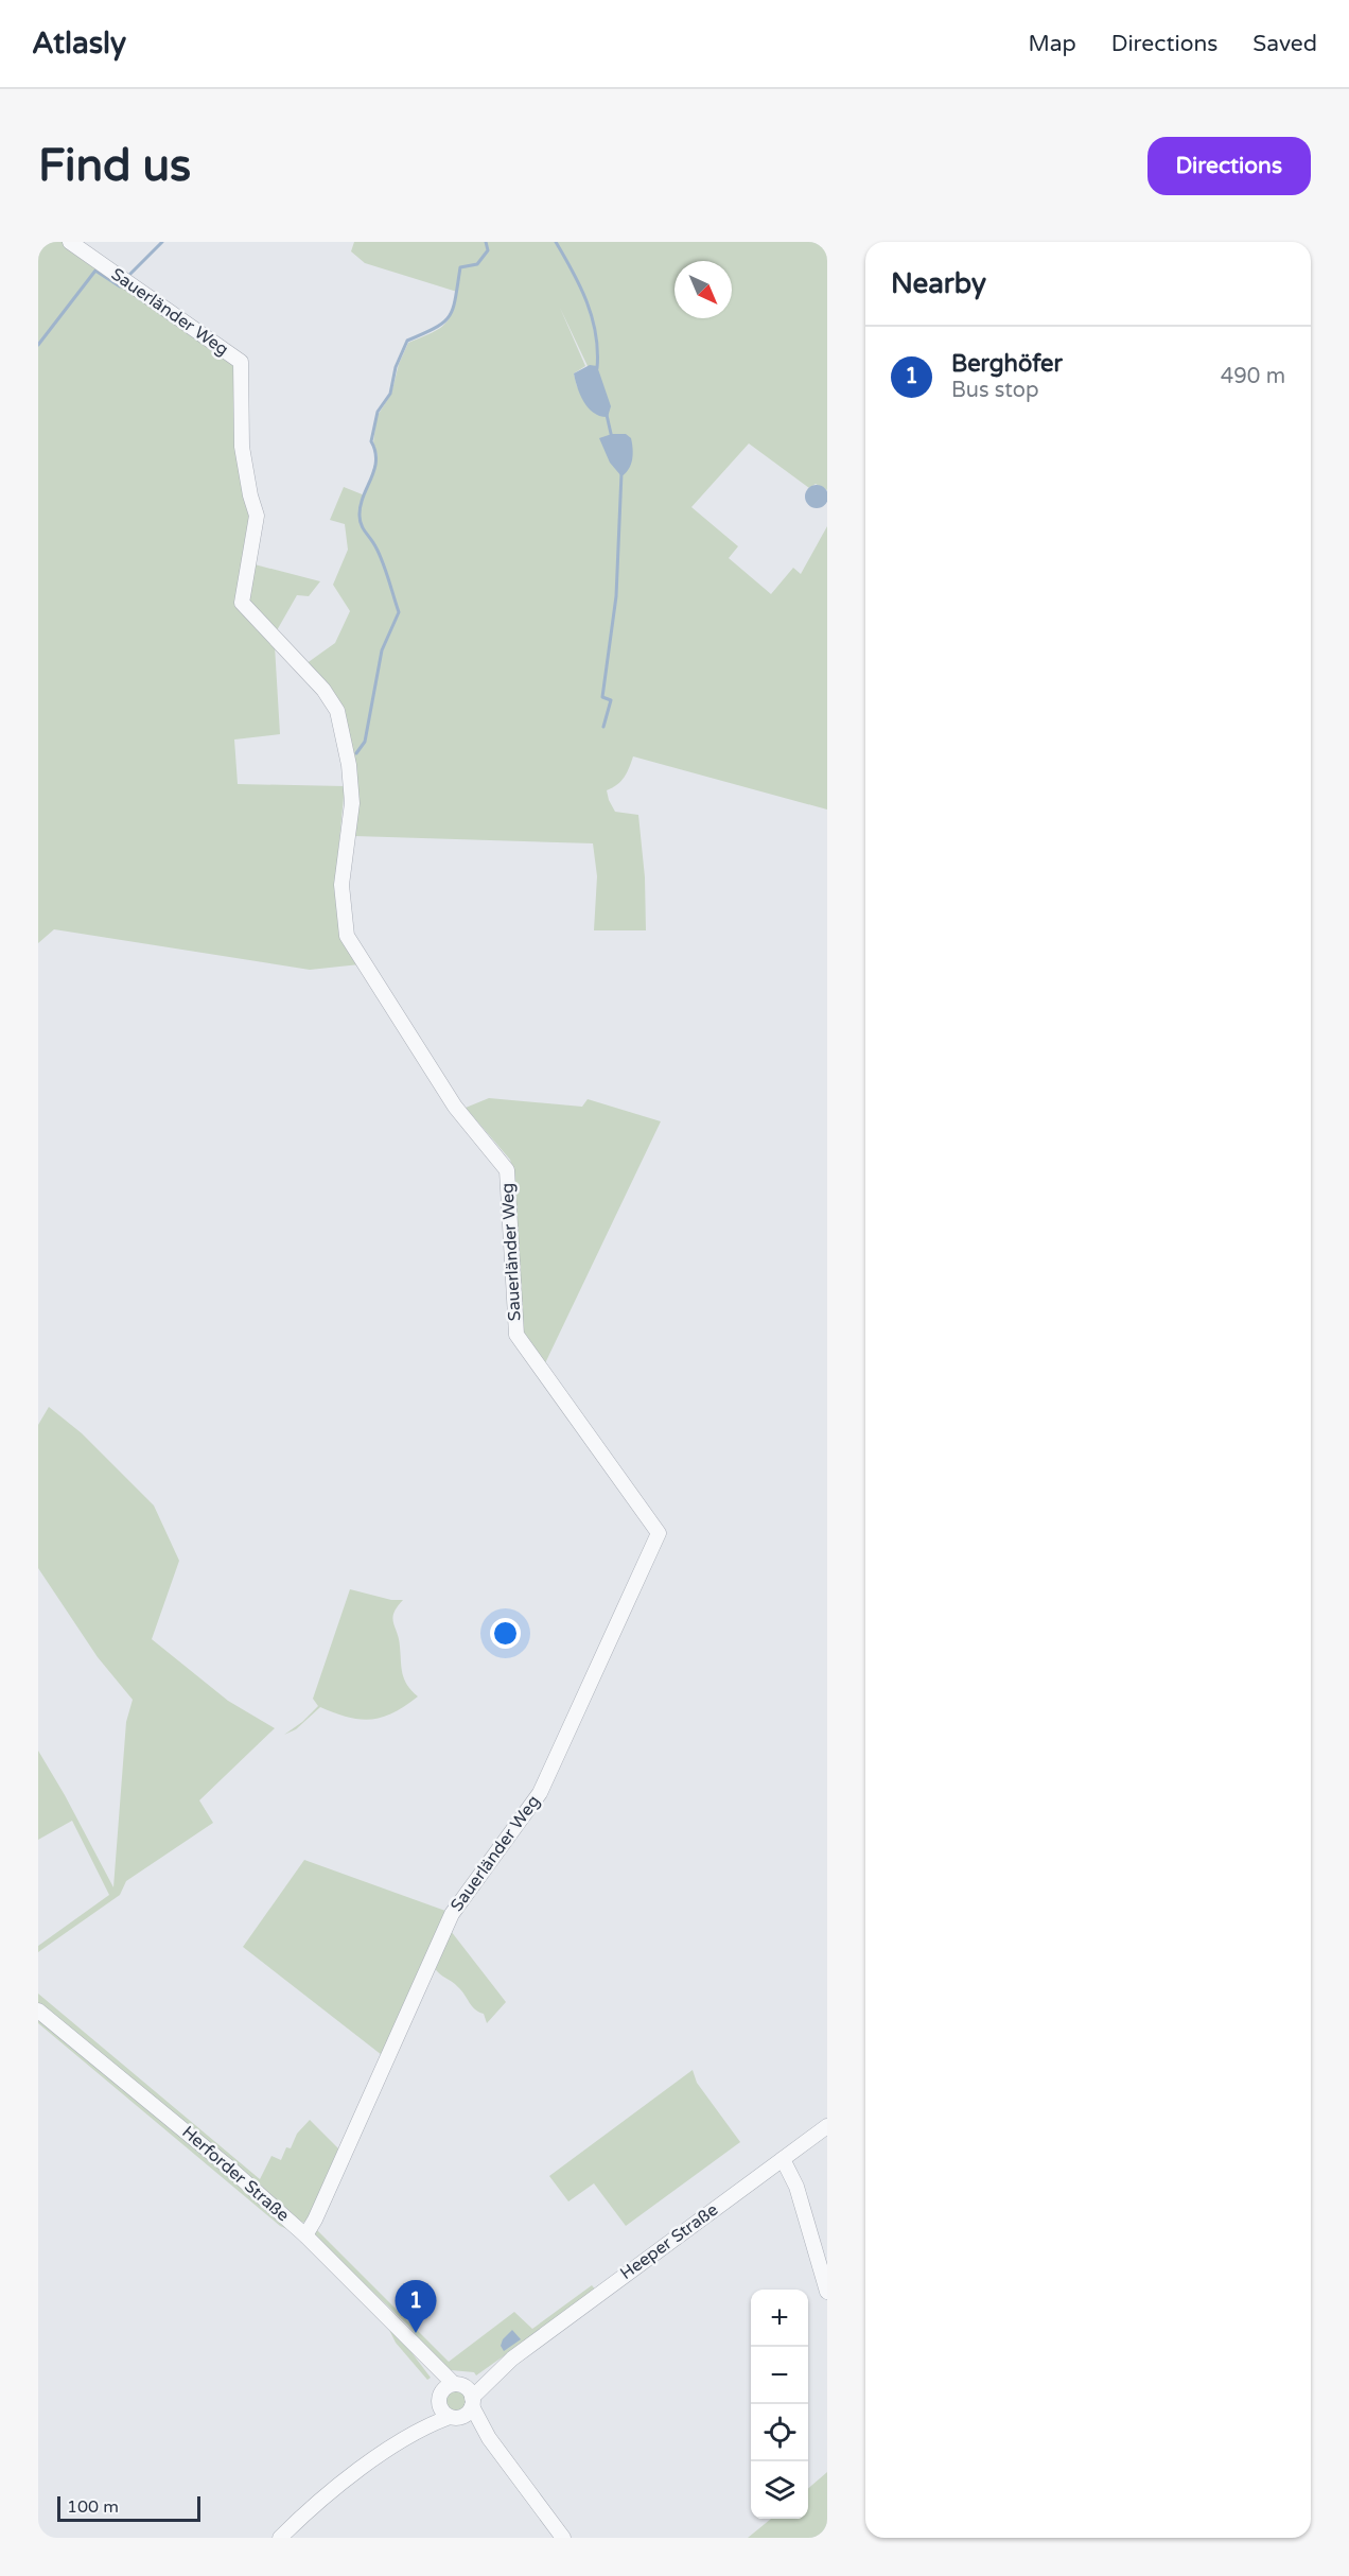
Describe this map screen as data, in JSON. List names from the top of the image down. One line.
{"streets":{"street":["Sauerländer Weg","Herforder Straße","Heeper Straße"]},"crossings":[["Sauerländer Weg","Herforder Straße"],["Herforder Straße","Heeper Straße"]],"scale_bar":"100 m","north":"bottom right","page":{"header":"Atlasly","nav":["Map","Directions","Saved"],"buttons":"Directions","title":"Find us","heading":"Nearby","list":[{"mark":"1","name":"Berghöfer","note":"Bus stop","value":"490 m"}],"pins":"1","map_buttons":["+","−"],"scale":"100 m"}}
